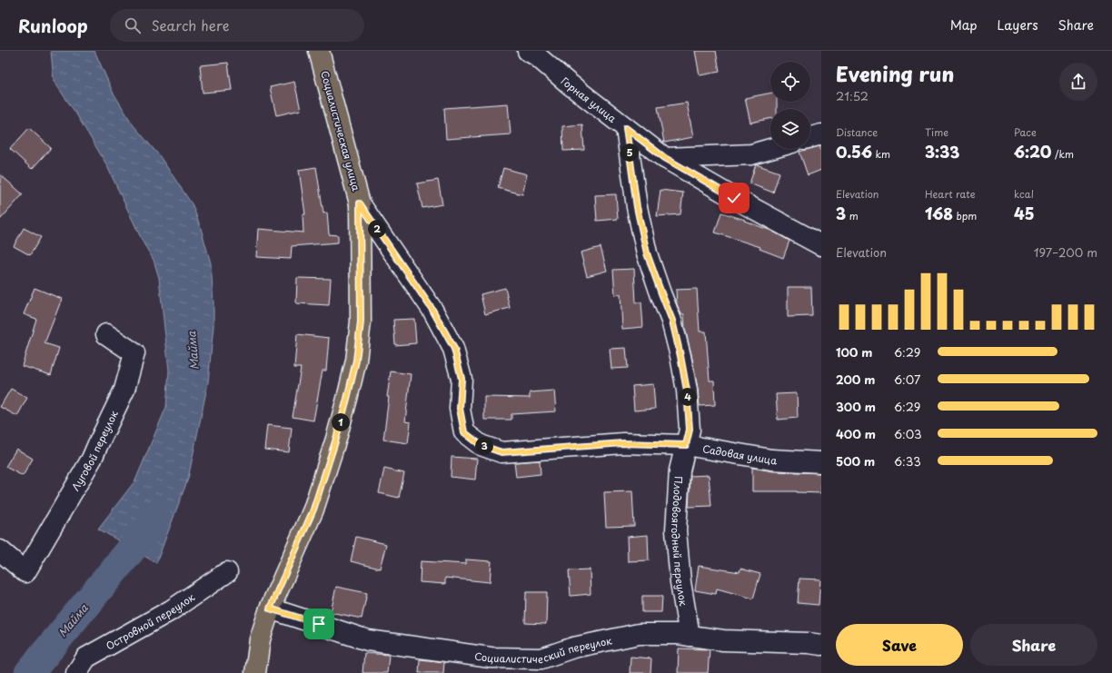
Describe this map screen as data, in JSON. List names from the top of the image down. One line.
{"streets":{"main road":["Социалистическая улица"],"street":["Горная улица","Луговой переулок","Садовая улица","Плодовоягодный переулок","Островной переулок","Социалистический переулок"]},"crossings":[["Горная улица","Плодовоягодный переулок"],["Социалистическая улица","Садовая улица"],["Социалистическая улица","Социалистический переулок"],["Садовая улица","Плодовоягодный переулок"],["Плодовоягодный переулок","Социалистический переулок"]],"water":["Майма"],"page":{"header":"Runloop","search":"Search here","nav":["Map","Layers","Share"],"heading":["Evening run","21:52"],"stats":[["Distance","0.56 km"],["Time","3:33"],["Pace","6:20 /km"],["Elevation","3 m"],["Heart rate","168 bpm"],["kcal","45"]],"pins":["5","2","4","1","3"],"chart":["Elevation","197–200 m"],"list":[{"name":"100 m","note":"6:29"},{"name":"200 m","note":"6:07"},{"name":"300 m","note":"6:29"},{"name":"400 m","note":"6:03"},{"name":"500 m","note":"6:33"}],"buttons":["Save","Share"]}}
